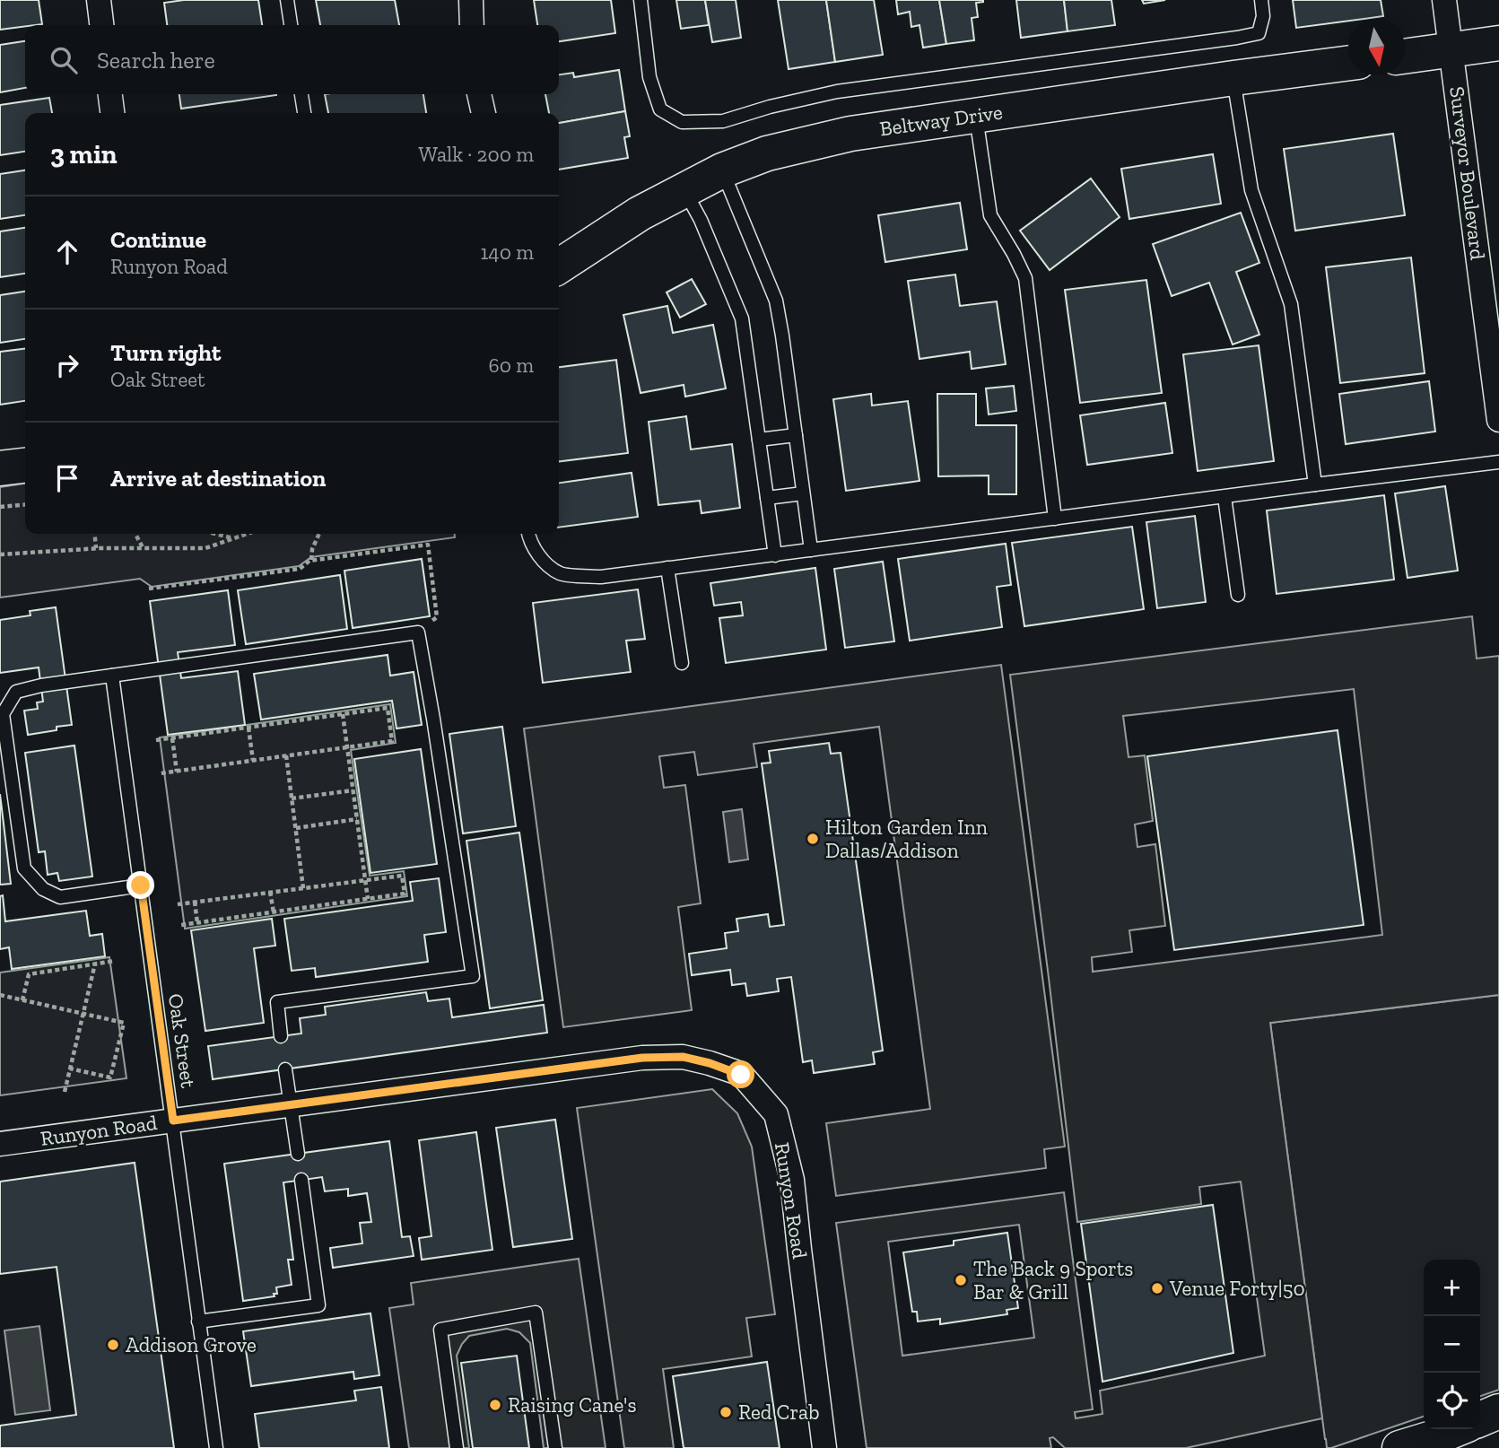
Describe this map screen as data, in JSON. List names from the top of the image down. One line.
{"streets":{"street":["Beltway Drive","Surveyor Boulevard","Runyon Road"],"lane":["Oak Street"]},"crossings":[["Oak Street","Runyon Road"]],"places":["Hilton Garden Inn Dallas/Addison","The Back 9 Sports Bar & Grill","Venue Forty|50","Addison Grove","Raising Cane's","Red Crab"],"north":"bottom","page":{"search":"Search here","heading":["3 min","Walk · 200 m"],"list":[["Continue","Runyon Road","140 m"],["Turn right","Oak Street","60 m"],"Arrive at destination"],"map_buttons":["+","−"]}}
